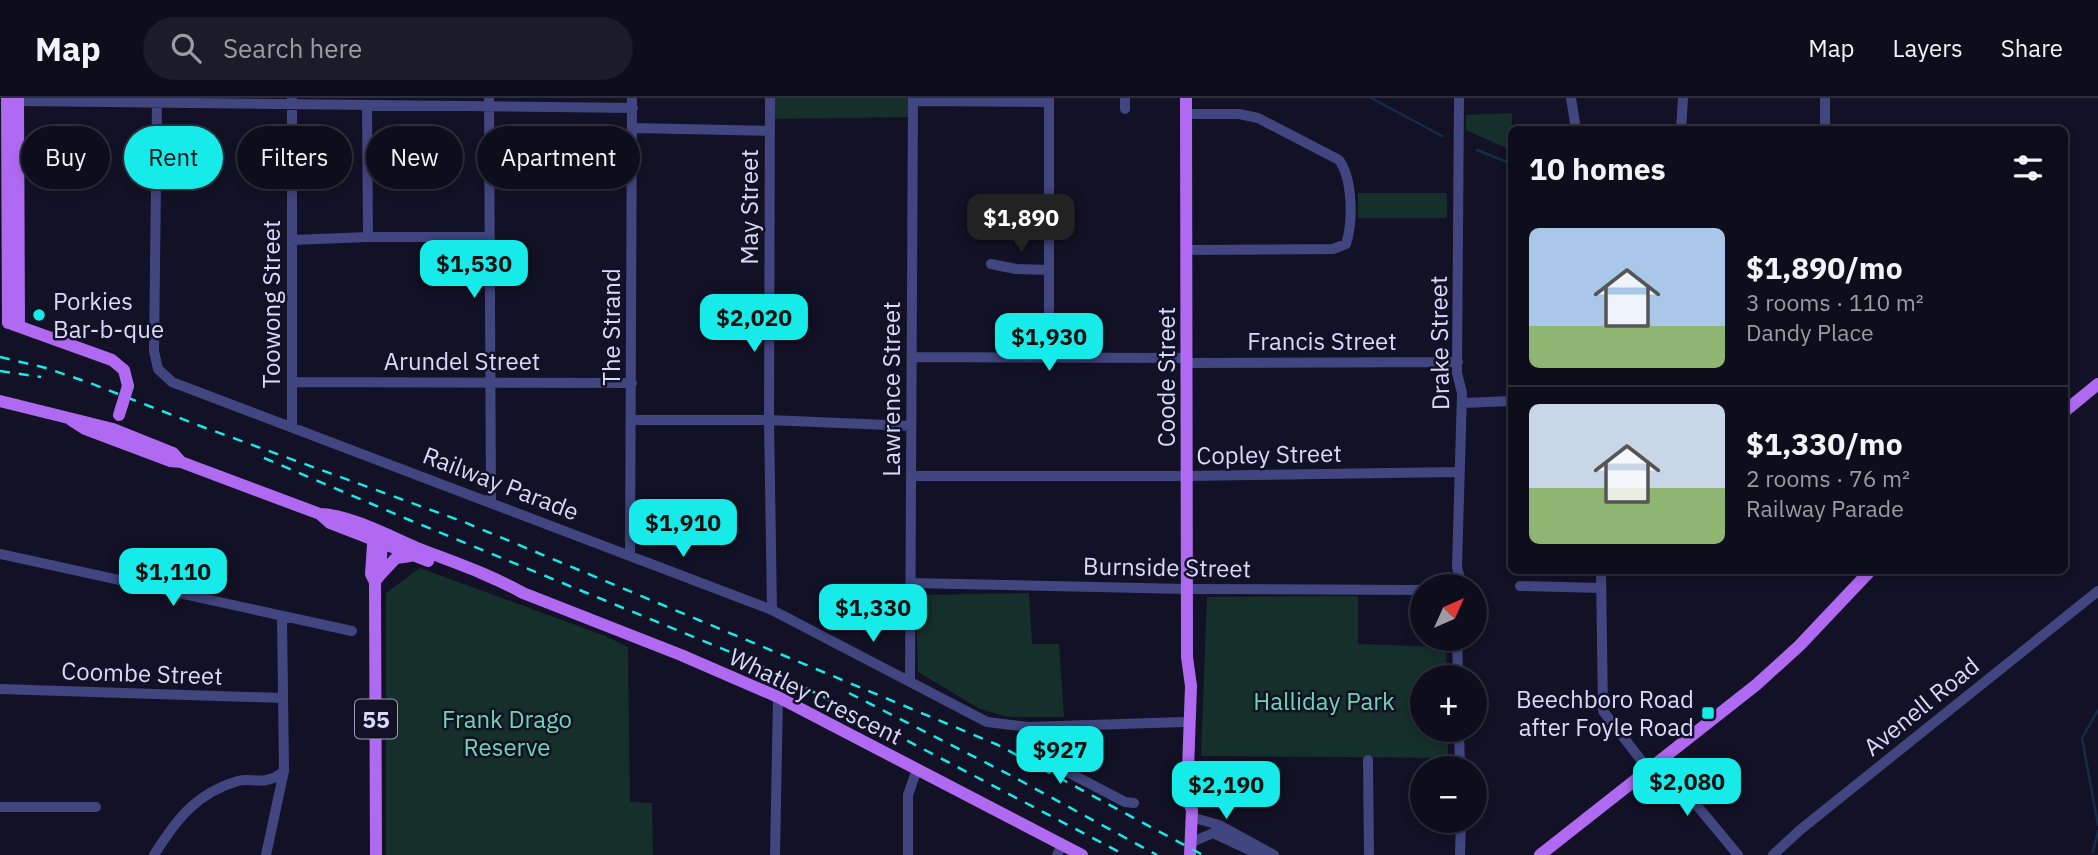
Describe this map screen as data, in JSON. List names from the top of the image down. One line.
{"streets":{"main road":["Coode Street","Whatley Crescent","55"],"street":["May Street","Toowong Street","The Strand","Francis Street","Drake Street","Arundel Street","Lawrence Street","Copley Street","Railway Parade","Burnside Street","Coombe Street","Avenell Road"]},"crossings":[["May Street","Railway Parade"],["Toowong Street","Arundel Street"],["Toowong Street","Railway Parade"],["The Strand","Arundel Street"],["The Strand","Railway Parade"],["Francis Street","Drake Street"],["Francis Street","Coode Street"],["Francis Street","Lawrence Street"],["Drake Street","Copley Street"],["Coode Street","Copley Street"],["Coode Street","Railway Parade"],["Coode Street","Burnside Street"],["Lawrence Street","Copley Street"],["Lawrence Street","Railway Parade"],["Lawrence Street","Burnside Street"],["Whatley Crescent","55"]],"parks":["Halliday Park","Frank Drago Reserve"],"places":{"other":["Porkies Bar-b-que"],"transit":["Beechboro Road after Foyle Road"]},"north":"top right","page":{"header":"Map","search":"Search here","nav":["Map","Layers","Share"],"chip":["Buy","Rent","Filters","New","Apartment"],"heading":"10 homes","price":["$1,890","$1,530","$2,020","$1,930","$1,910","$1,110","$1,330","$927","$2,080","$2,190"],"list":[{"name":"$1,890/mo","note":"3 rooms · 110 m² · Dandy Place"},{"name":"$1,330/mo","note":"2 rooms · 76 m² · Railway Parade"}],"map_buttons":["+","−"]}}
